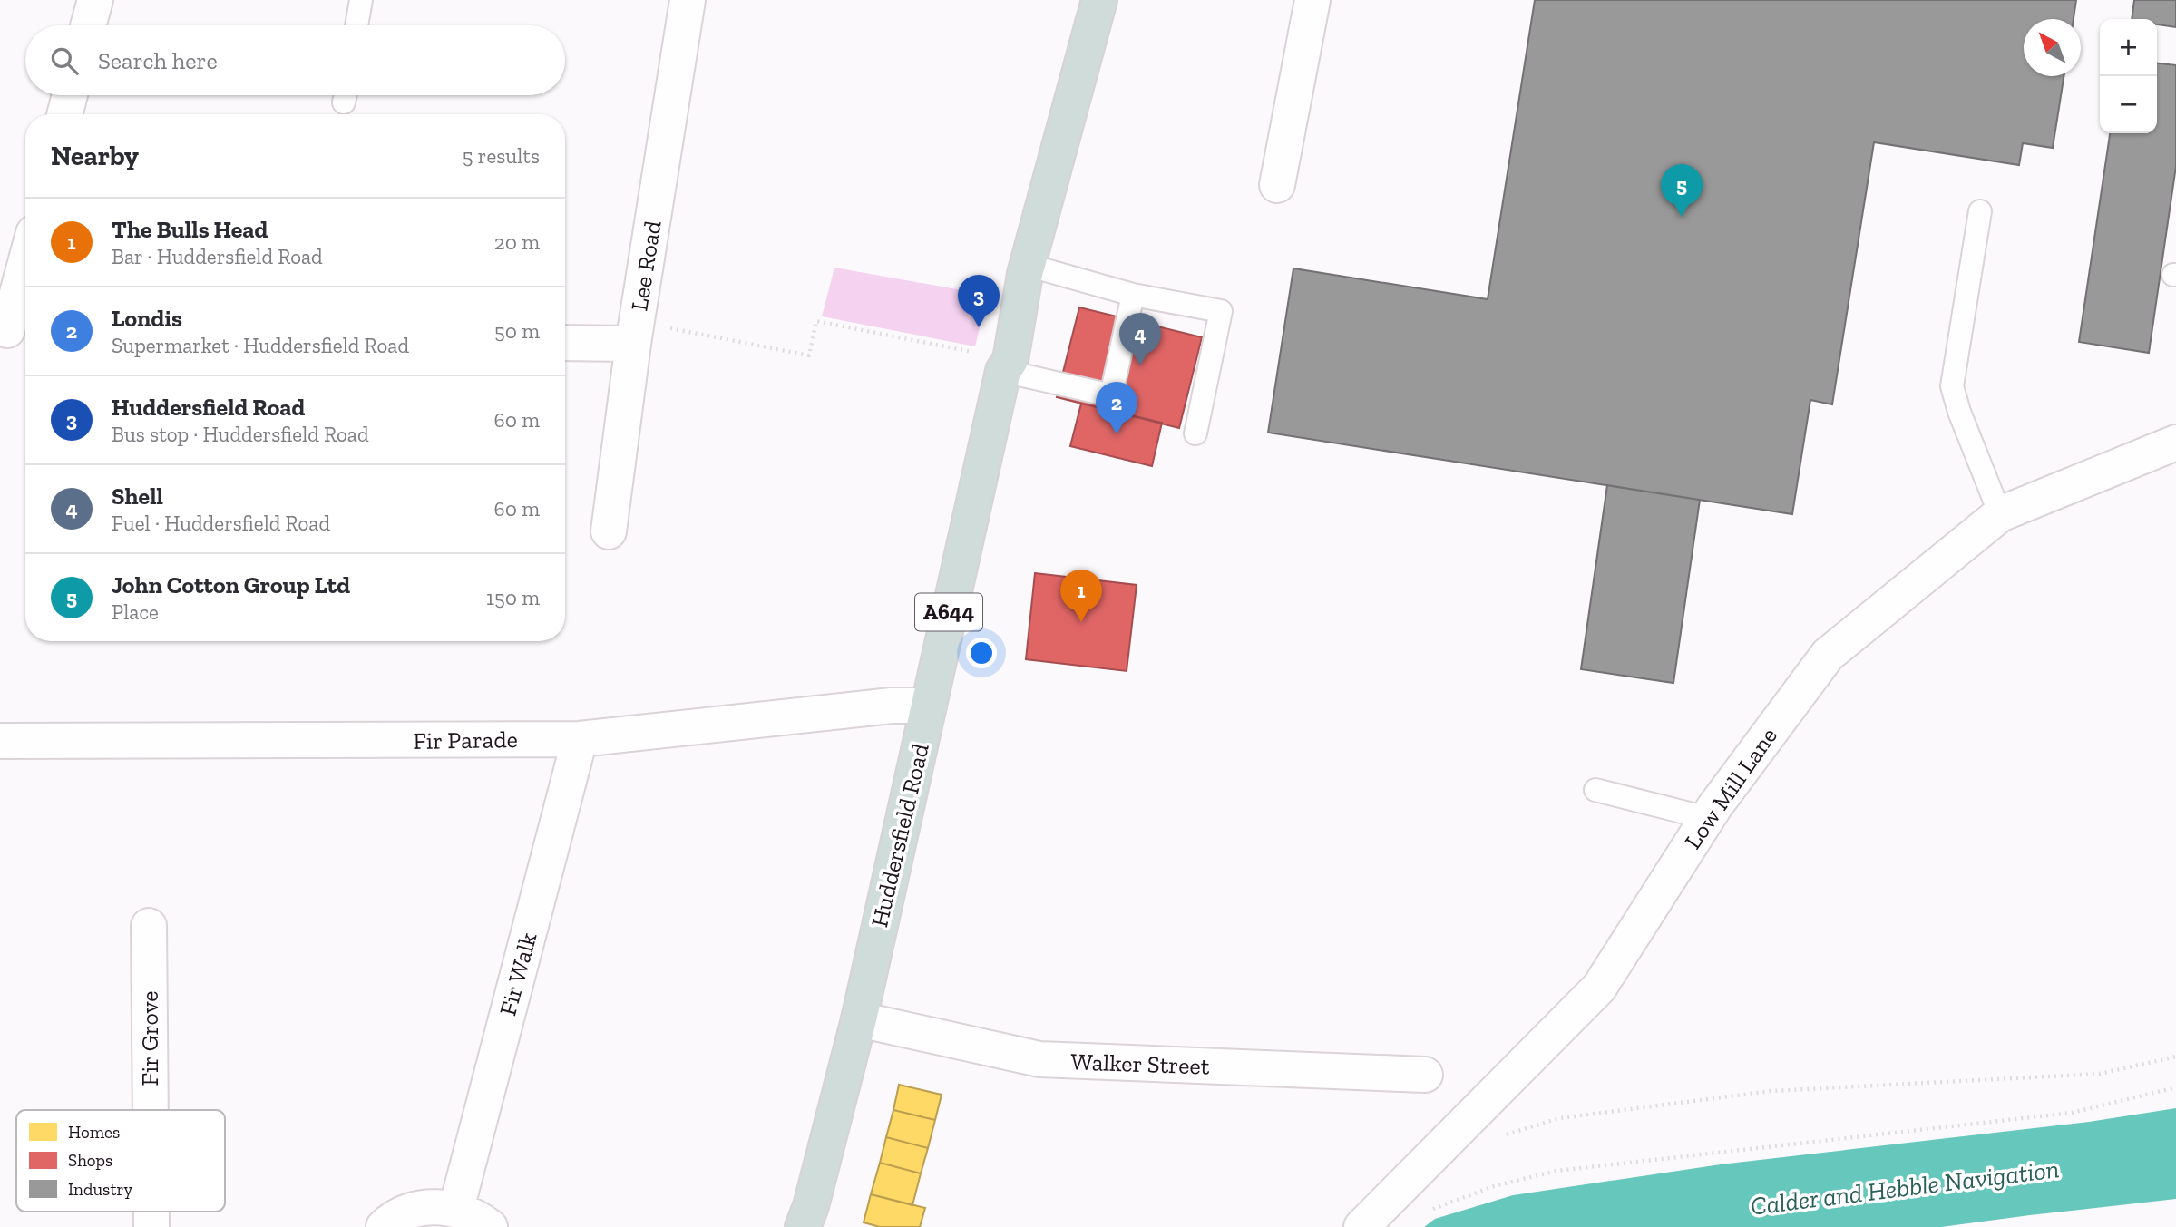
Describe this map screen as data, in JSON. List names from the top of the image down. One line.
{"streets":{"highway":["A644","Huddersfield Road"],"street":["Lee Road","Fir Parade","Low Mill Lane","Fir Walk","Fir Grove","Walker Street"]},"crossings":[["Fir Parade","Huddersfield Road"],["Fir Parade","Fir Walk"],["Huddersfield Road","Walker Street"]],"water":["Calder and Hebble Navigation"],"legend":["Homes","Shops","Industry"],"north":"top left","page":{"map_buttons":["+","−"],"search":"Search here","heading":["Nearby","5 results"],"pins":["5","3","4","2","1"],"list":[{"mark":"1","name":"The Bulls Head","note":"Bar · Huddersfield Road","value":"20 m"},{"mark":"2","name":"Londis","note":"Supermarket · Huddersfield Road","value":"50 m"},{"mark":"3","name":"Huddersfield Road","note":"Bus stop · Huddersfield Road","value":"60 m"},{"mark":"4","name":"Shell","note":"Fuel · Huddersfield Road","value":"60 m"},{"mark":"5","name":"John Cotton Group Ltd","note":"Place","value":"150 m"}]}}
